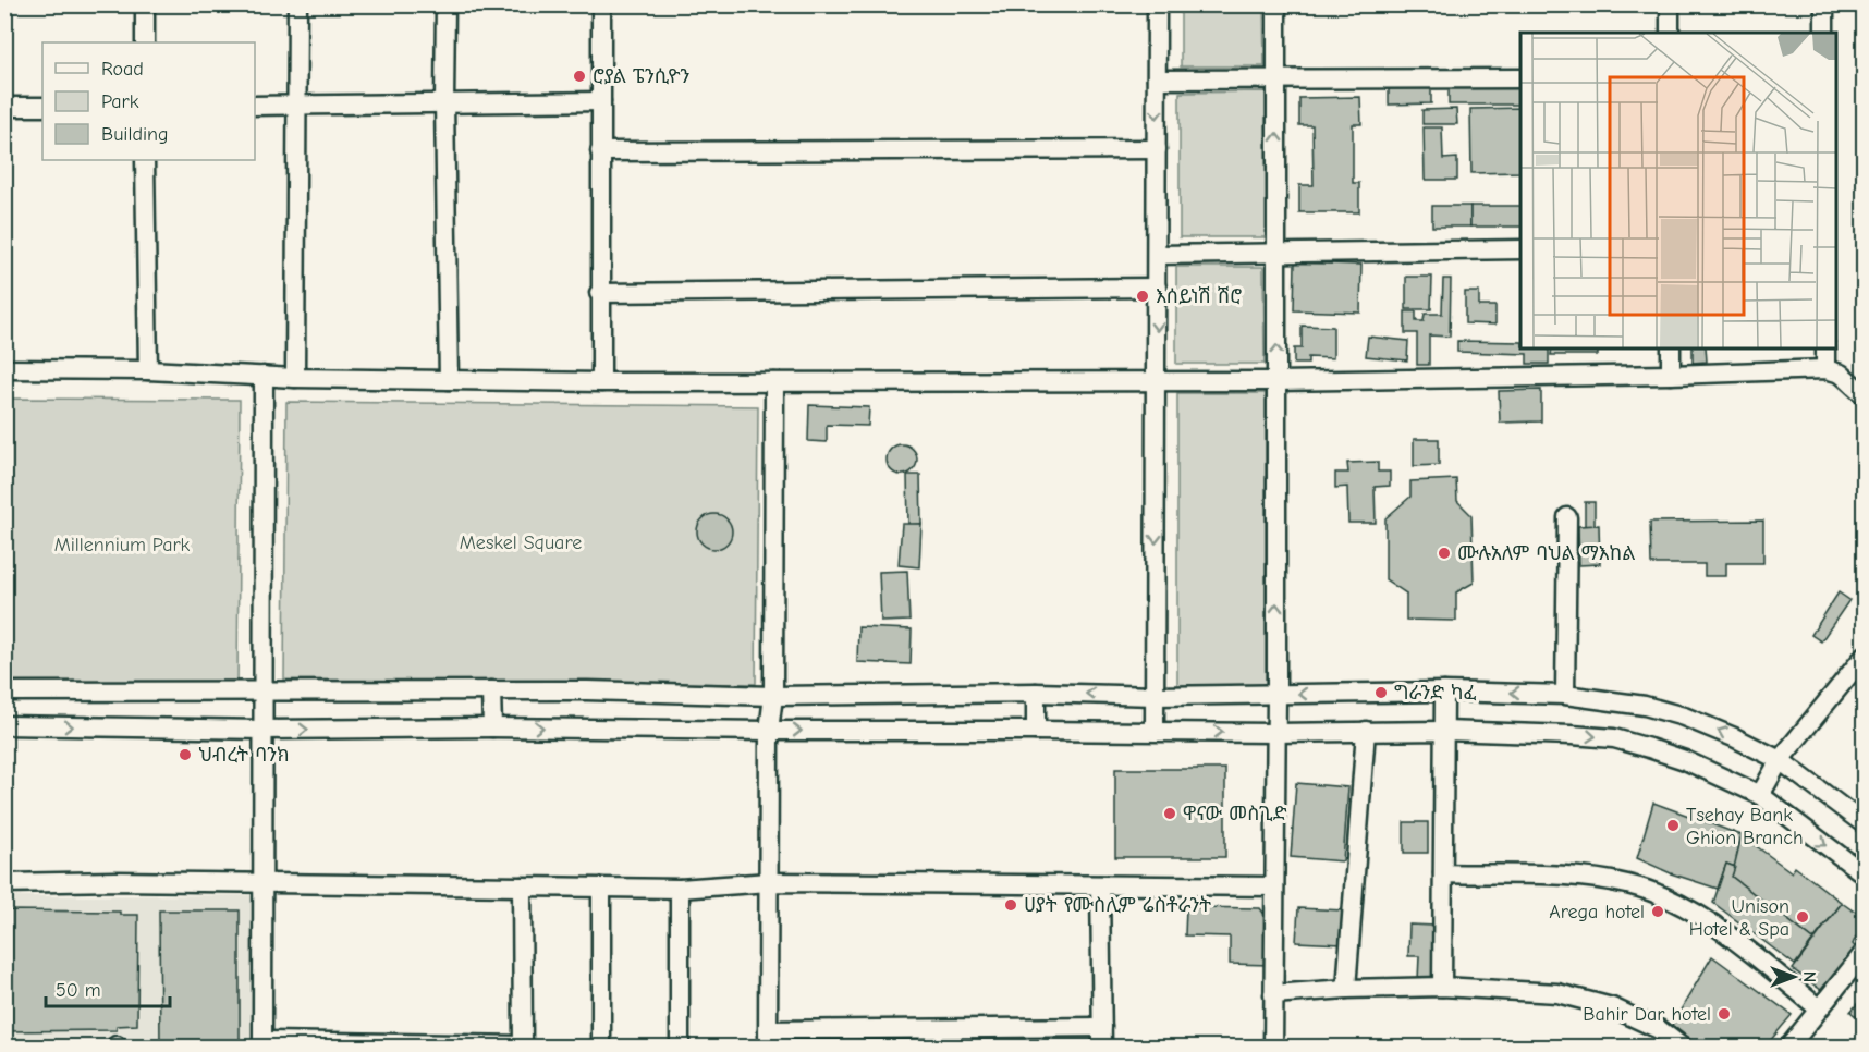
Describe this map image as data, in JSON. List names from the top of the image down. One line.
{"parks":["Meskel Square","Millennium Park"],"places":["ሮያል ፔንሲዮን","እሰይነሽ ሽሮ","ሙሉአለም ባህል ማእከል","ግራንድ ካፈ","ህብረት ባንክ","ዋናው መስጊድ","Tsehay Bank Ghion Branch","ሀያት የሙስሊም ሬስቶራንት","Arega hotel","Unison Hotel & Spa","Bahir Dar hotel"],"legend":["Road","Park","Building"],"scale_bar":"50 m","north":"right"}
